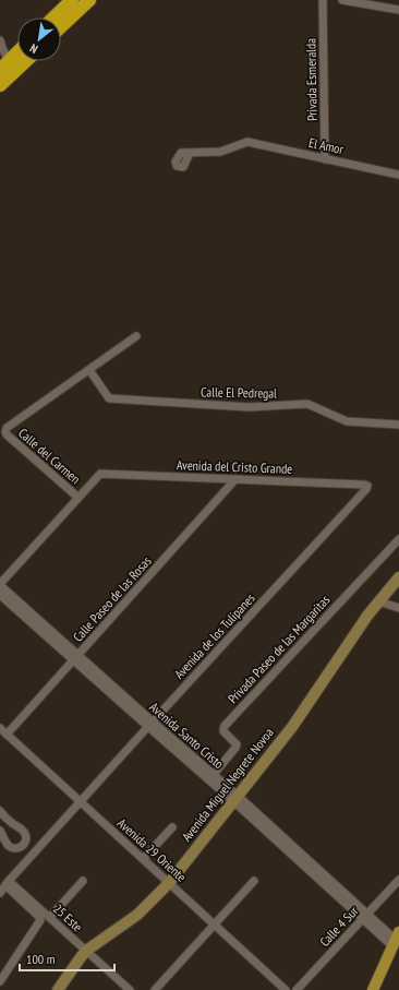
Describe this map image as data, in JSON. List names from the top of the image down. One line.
{"streets":{"main road":["Avenida Miguel Negrete Novoa"],"street":["Privada Esmeralda","El Amor","Calle El Pedregal","Calle del Carmen","Avenida del Cristo Grande","Calle Paseo de las Rosas","Avenida de los Tulipanes","Privada Paseo de las Margaritas","Avenida Santo Cristo","Avenida 29 Oriente","25 Este","Calle 4 Sur"]},"crossings":[["Privada Esmeralda","El Amor"],["Calle El Pedregal","Calle del Carmen"],["Calle del Carmen","Avenida del Cristo Grande"],["Avenida del Cristo Grande","Calle Paseo de las Rosas"],["Avenida del Cristo Grande","Avenida de los Tulipanes"],["Calle Paseo de las Rosas","Avenida Santo Cristo"],["Calle Paseo de las Rosas","Avenida 29 Oriente"],["Avenida de los Tulipanes","Avenida Santo Cristo"],["Avenida de los Tulipanes","Avenida 29 Oriente"],["Avenida de los Tulipanes","25 Este"],["Privada Paseo de las Margaritas","Avenida Santo Cristo"],["Avenida Santo Cristo","Avenida Miguel Negrete Novoa"],["Avenida Santo Cristo","Calle 4 Sur"],["Avenida Miguel Negrete Novoa","Avenida 29 Oriente"],["Avenida Miguel Negrete Novoa","25 Este"]],"scale_bar":"100 m","north":"bottom left"}
